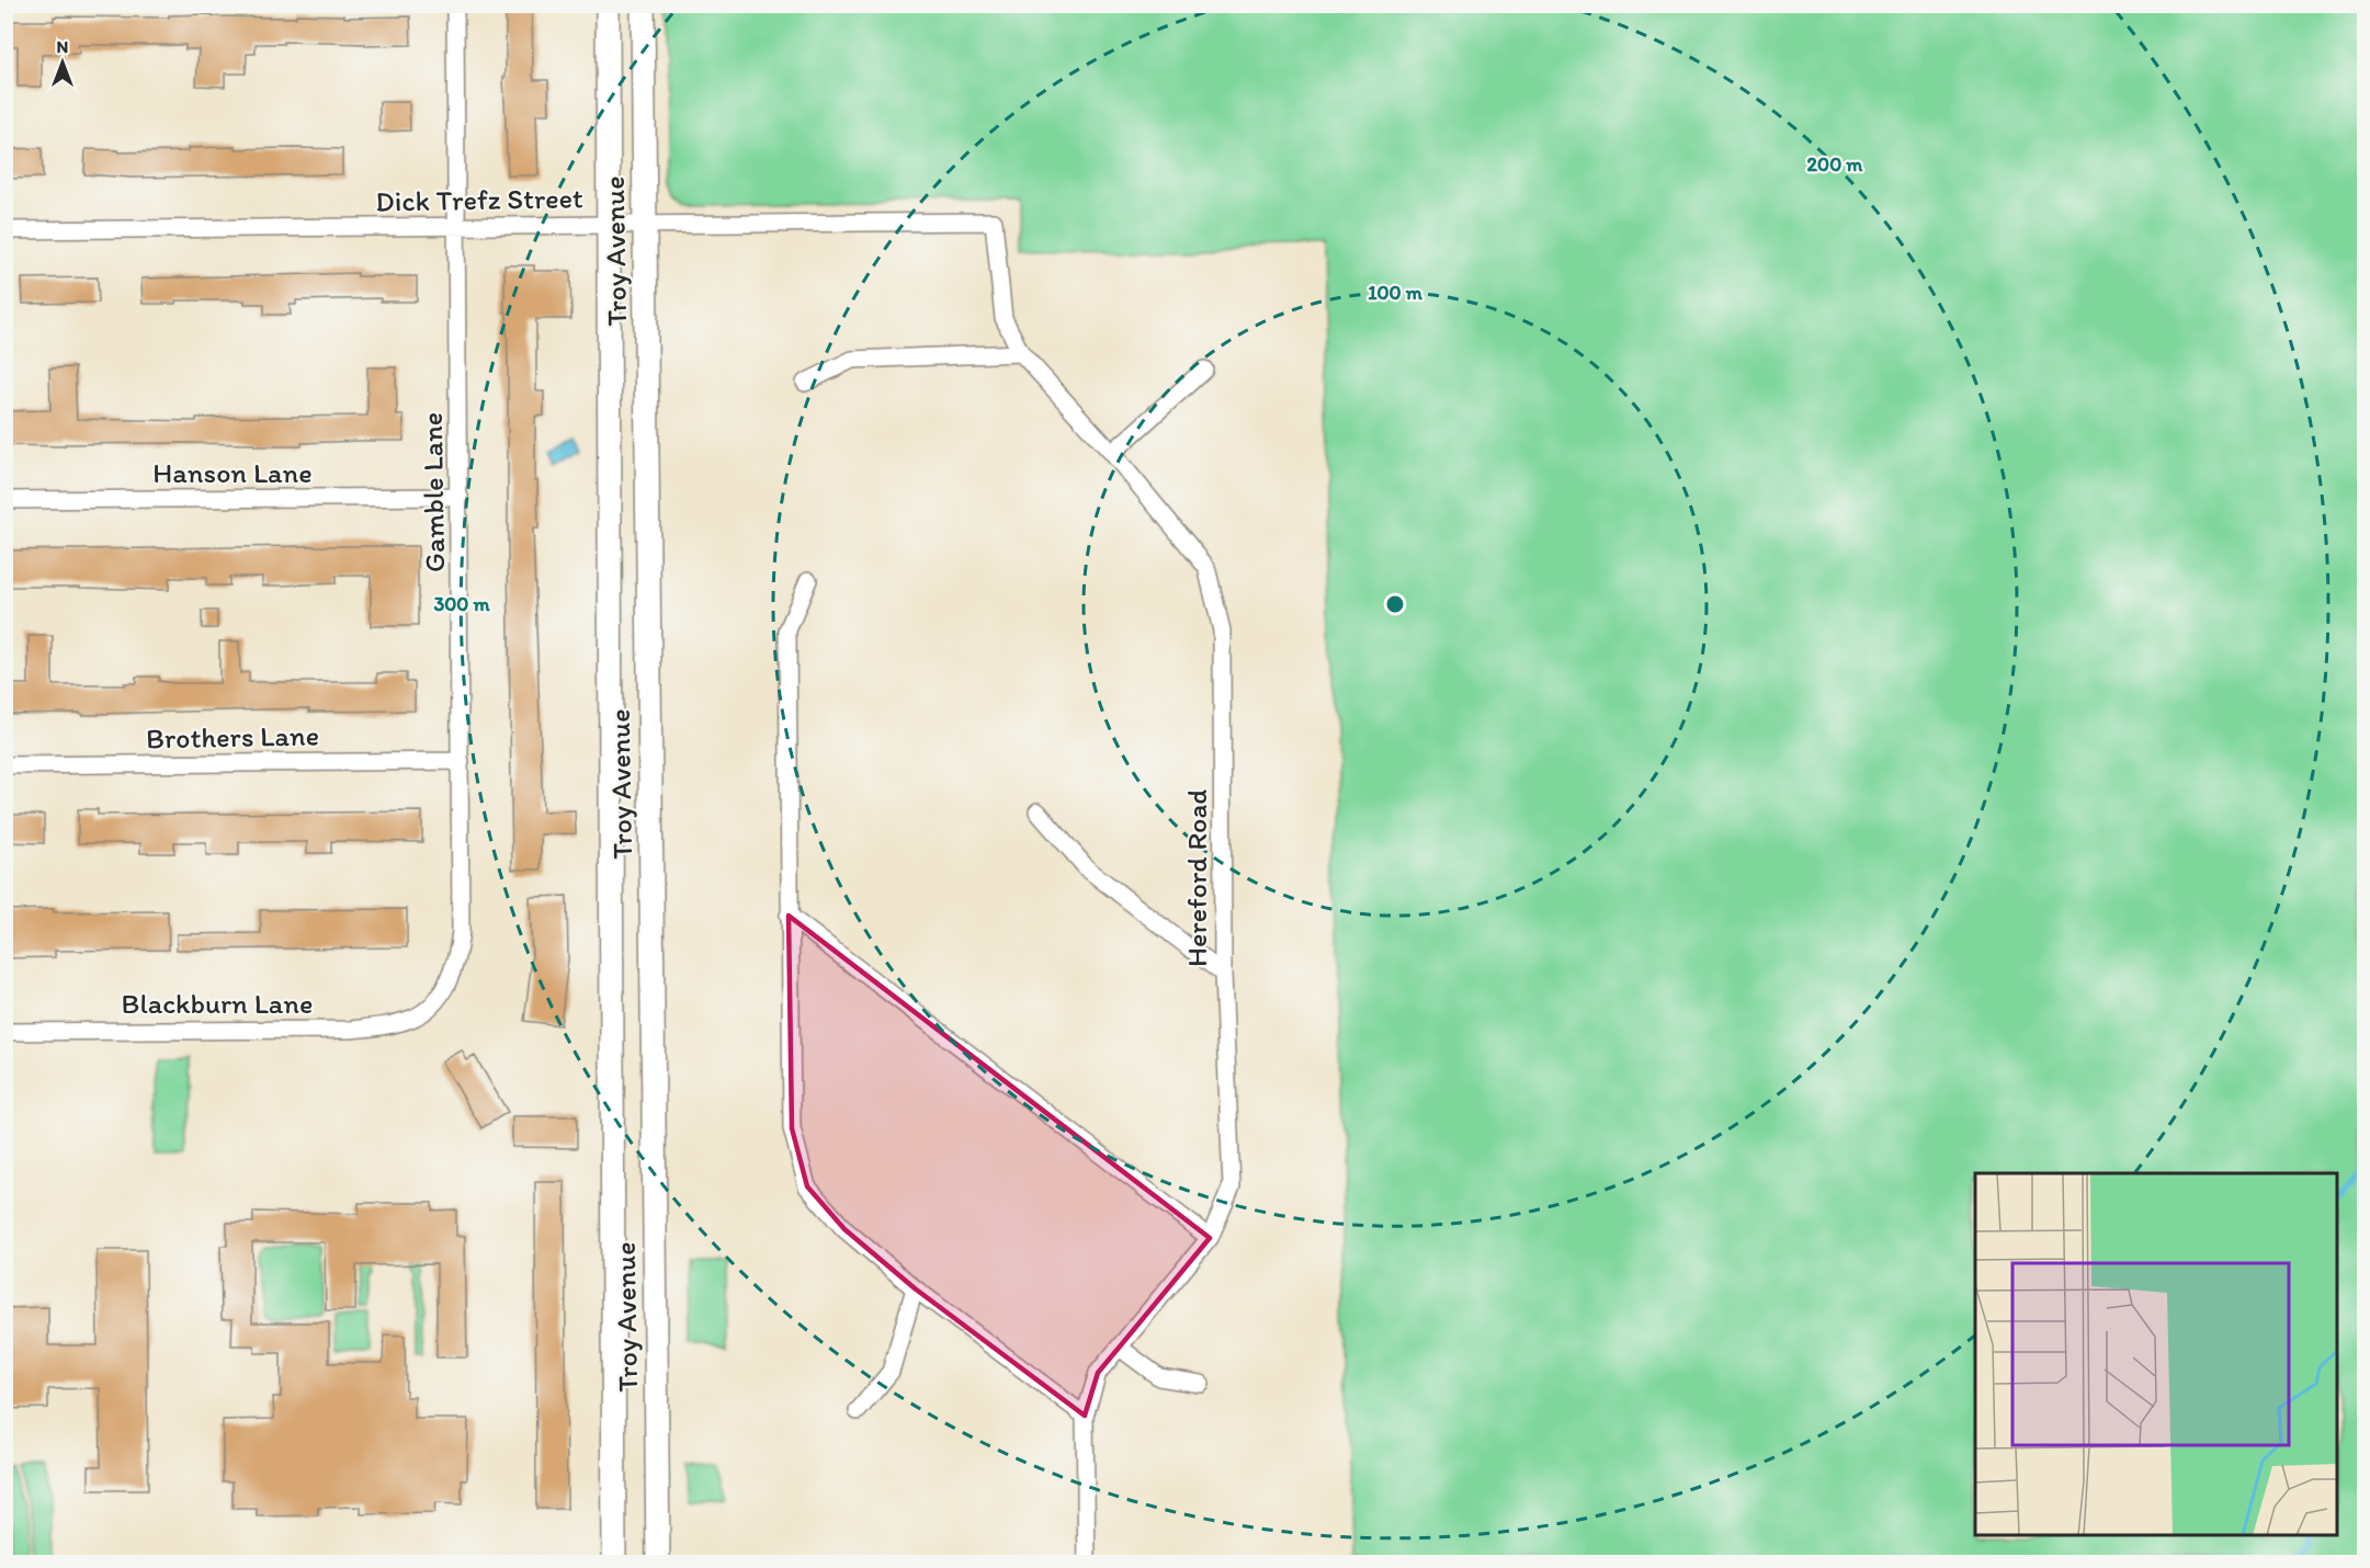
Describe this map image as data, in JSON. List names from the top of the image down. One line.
{"streets":{"main road":["Troy Avenue"],"street":["Dick Trefz Street","Hanson Lane","Gamble Lane","Brothers Lane","Hereford Road","Blackburn Lane"]},"crossings":[["Dick Trefz Street","Troy Avenue"],["Dick Trefz Street","Gamble Lane"],["Dick Trefz Street","Hereford Road"],["Hanson Lane","Gamble Lane"],["Gamble Lane","Brothers Lane"],["Gamble Lane","Blackburn Lane"]],"north":"top","rings":["200 m","100 m","300 m"]}
